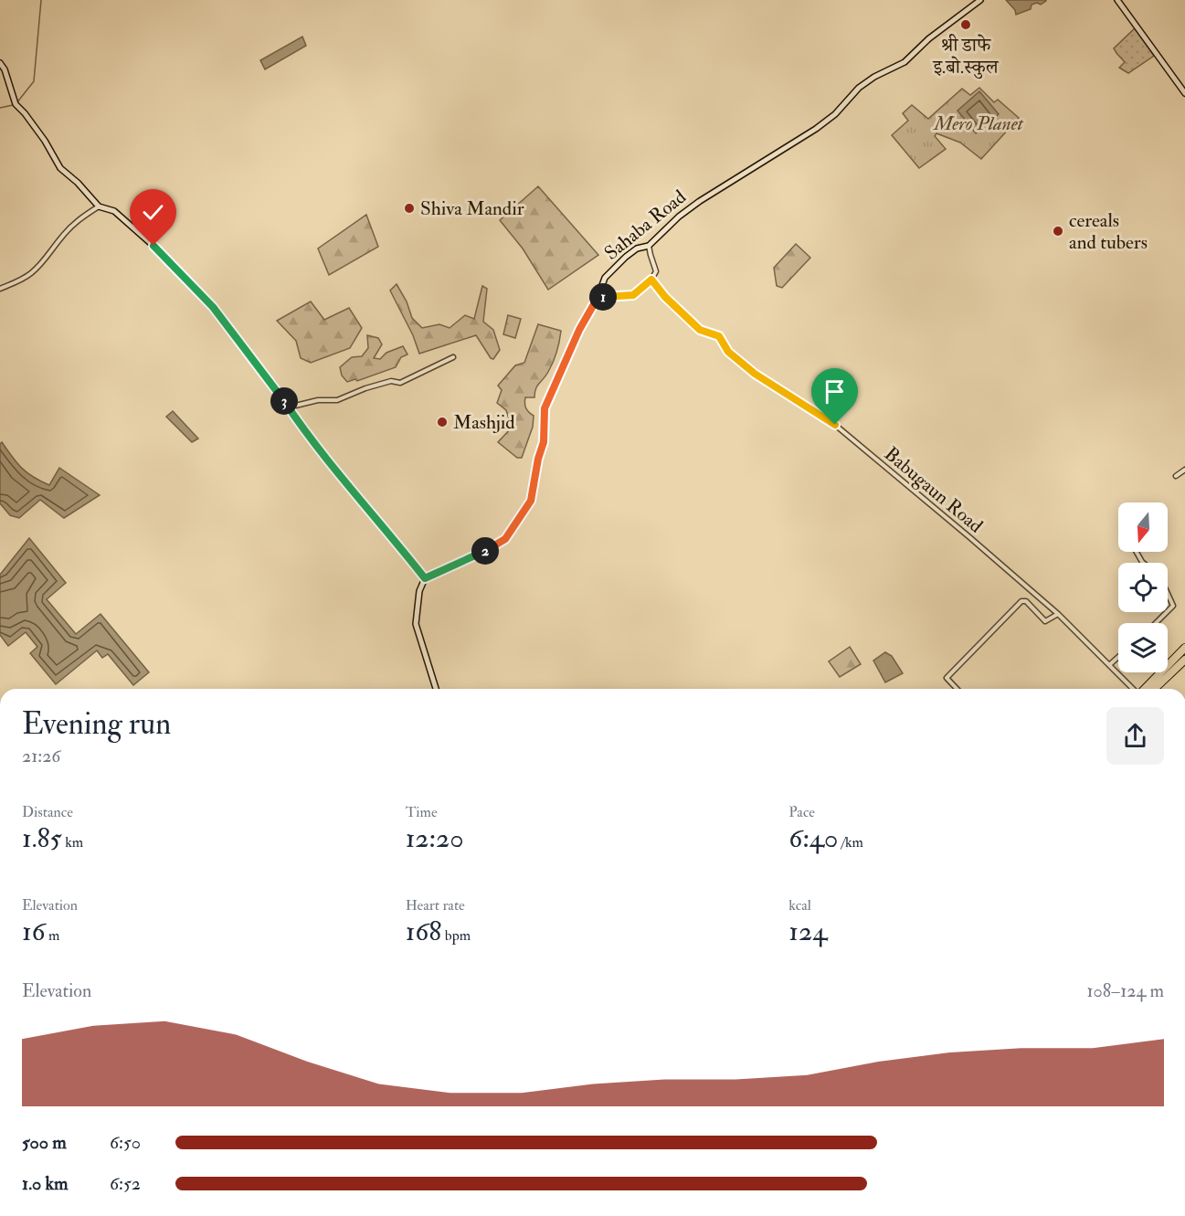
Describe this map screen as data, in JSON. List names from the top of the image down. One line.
{"streets":{"street":["Sahaba Road","Babugaun Road"]},"parks":["Mero Planet"],"places":["श्री डाफे इ.बाे.स्कुल","Shiva Mandir","cereals and tubers","Mashjid"],"north":"bottom","page":{"pins":["1","3","2"],"heading":["Evening run","21:26"],"stats":[["Distance","1.85 km"],["Time","12:20"],["Pace","6:40 /km"],["Elevation","16 m"],["Heart rate","168 bpm"],["kcal","124"]],"chart":["Elevation","108–124 m"],"list":[{"name":"500 m","note":"6:50"},{"name":"1.0 km","note":"6:52"}]}}
